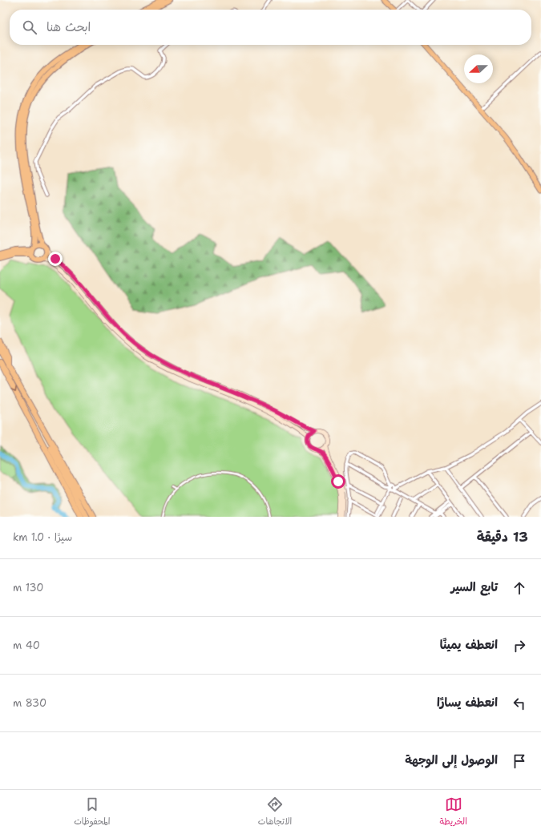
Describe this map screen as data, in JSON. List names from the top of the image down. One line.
{"north":"left","page":{"search":"ابحث هنا","heading":["13 دقيقة","سيرًا · 1.0 km"],"list":[["تابع السير","130 m"],["انعطف يمينًا","40 m"],["انعطف يسارًا","830 m"],"الوصول إلى الوجهة"],"nav":["الخريطة","الاتجاهات","المحفوظات"]}}
